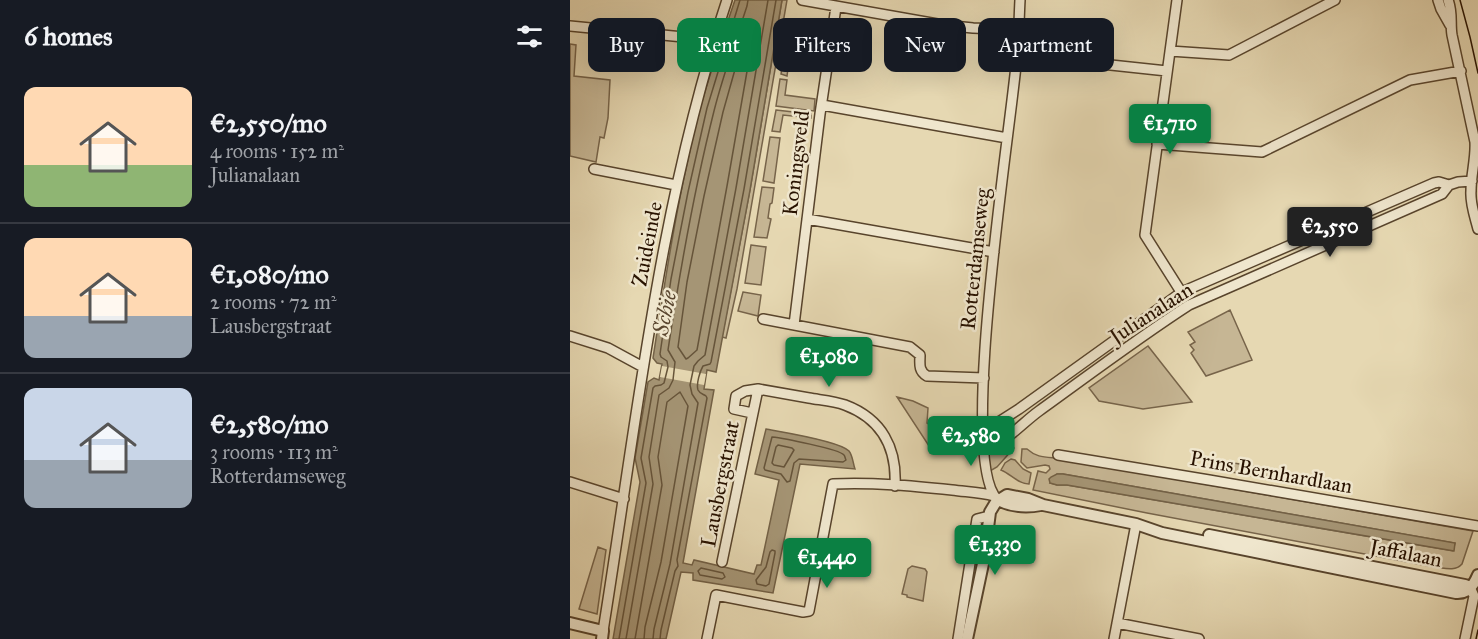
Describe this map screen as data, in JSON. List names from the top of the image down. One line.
{"streets":{"street":["Koningsveld","Zuideinde","Rotterdamseweg","Julianalaan","Prins Bernhardlaan","Lausbergstraat","Jaffalaan"]},"crossings":[["Rotterdamseweg","Julianalaan"],["Rotterdamseweg","Jaffalaan"]],"water":["Schie"],"page":{"heading":"6 homes","chip":["Buy","Rent","Filters","New","Apartment"],"list":[{"name":"€2,550/mo","note":"4 rooms · 152 m² · Julianalaan"},{"name":"€1,080/mo","note":"2 rooms · 72 m² · Lausbergstraat"},{"name":"€2,580/mo","note":"3 rooms · 113 m² · Rotterdamseweg"}],"price":["€1,710","€2,550","€1,080","€2,580","€1,330","€1,440"]}}
